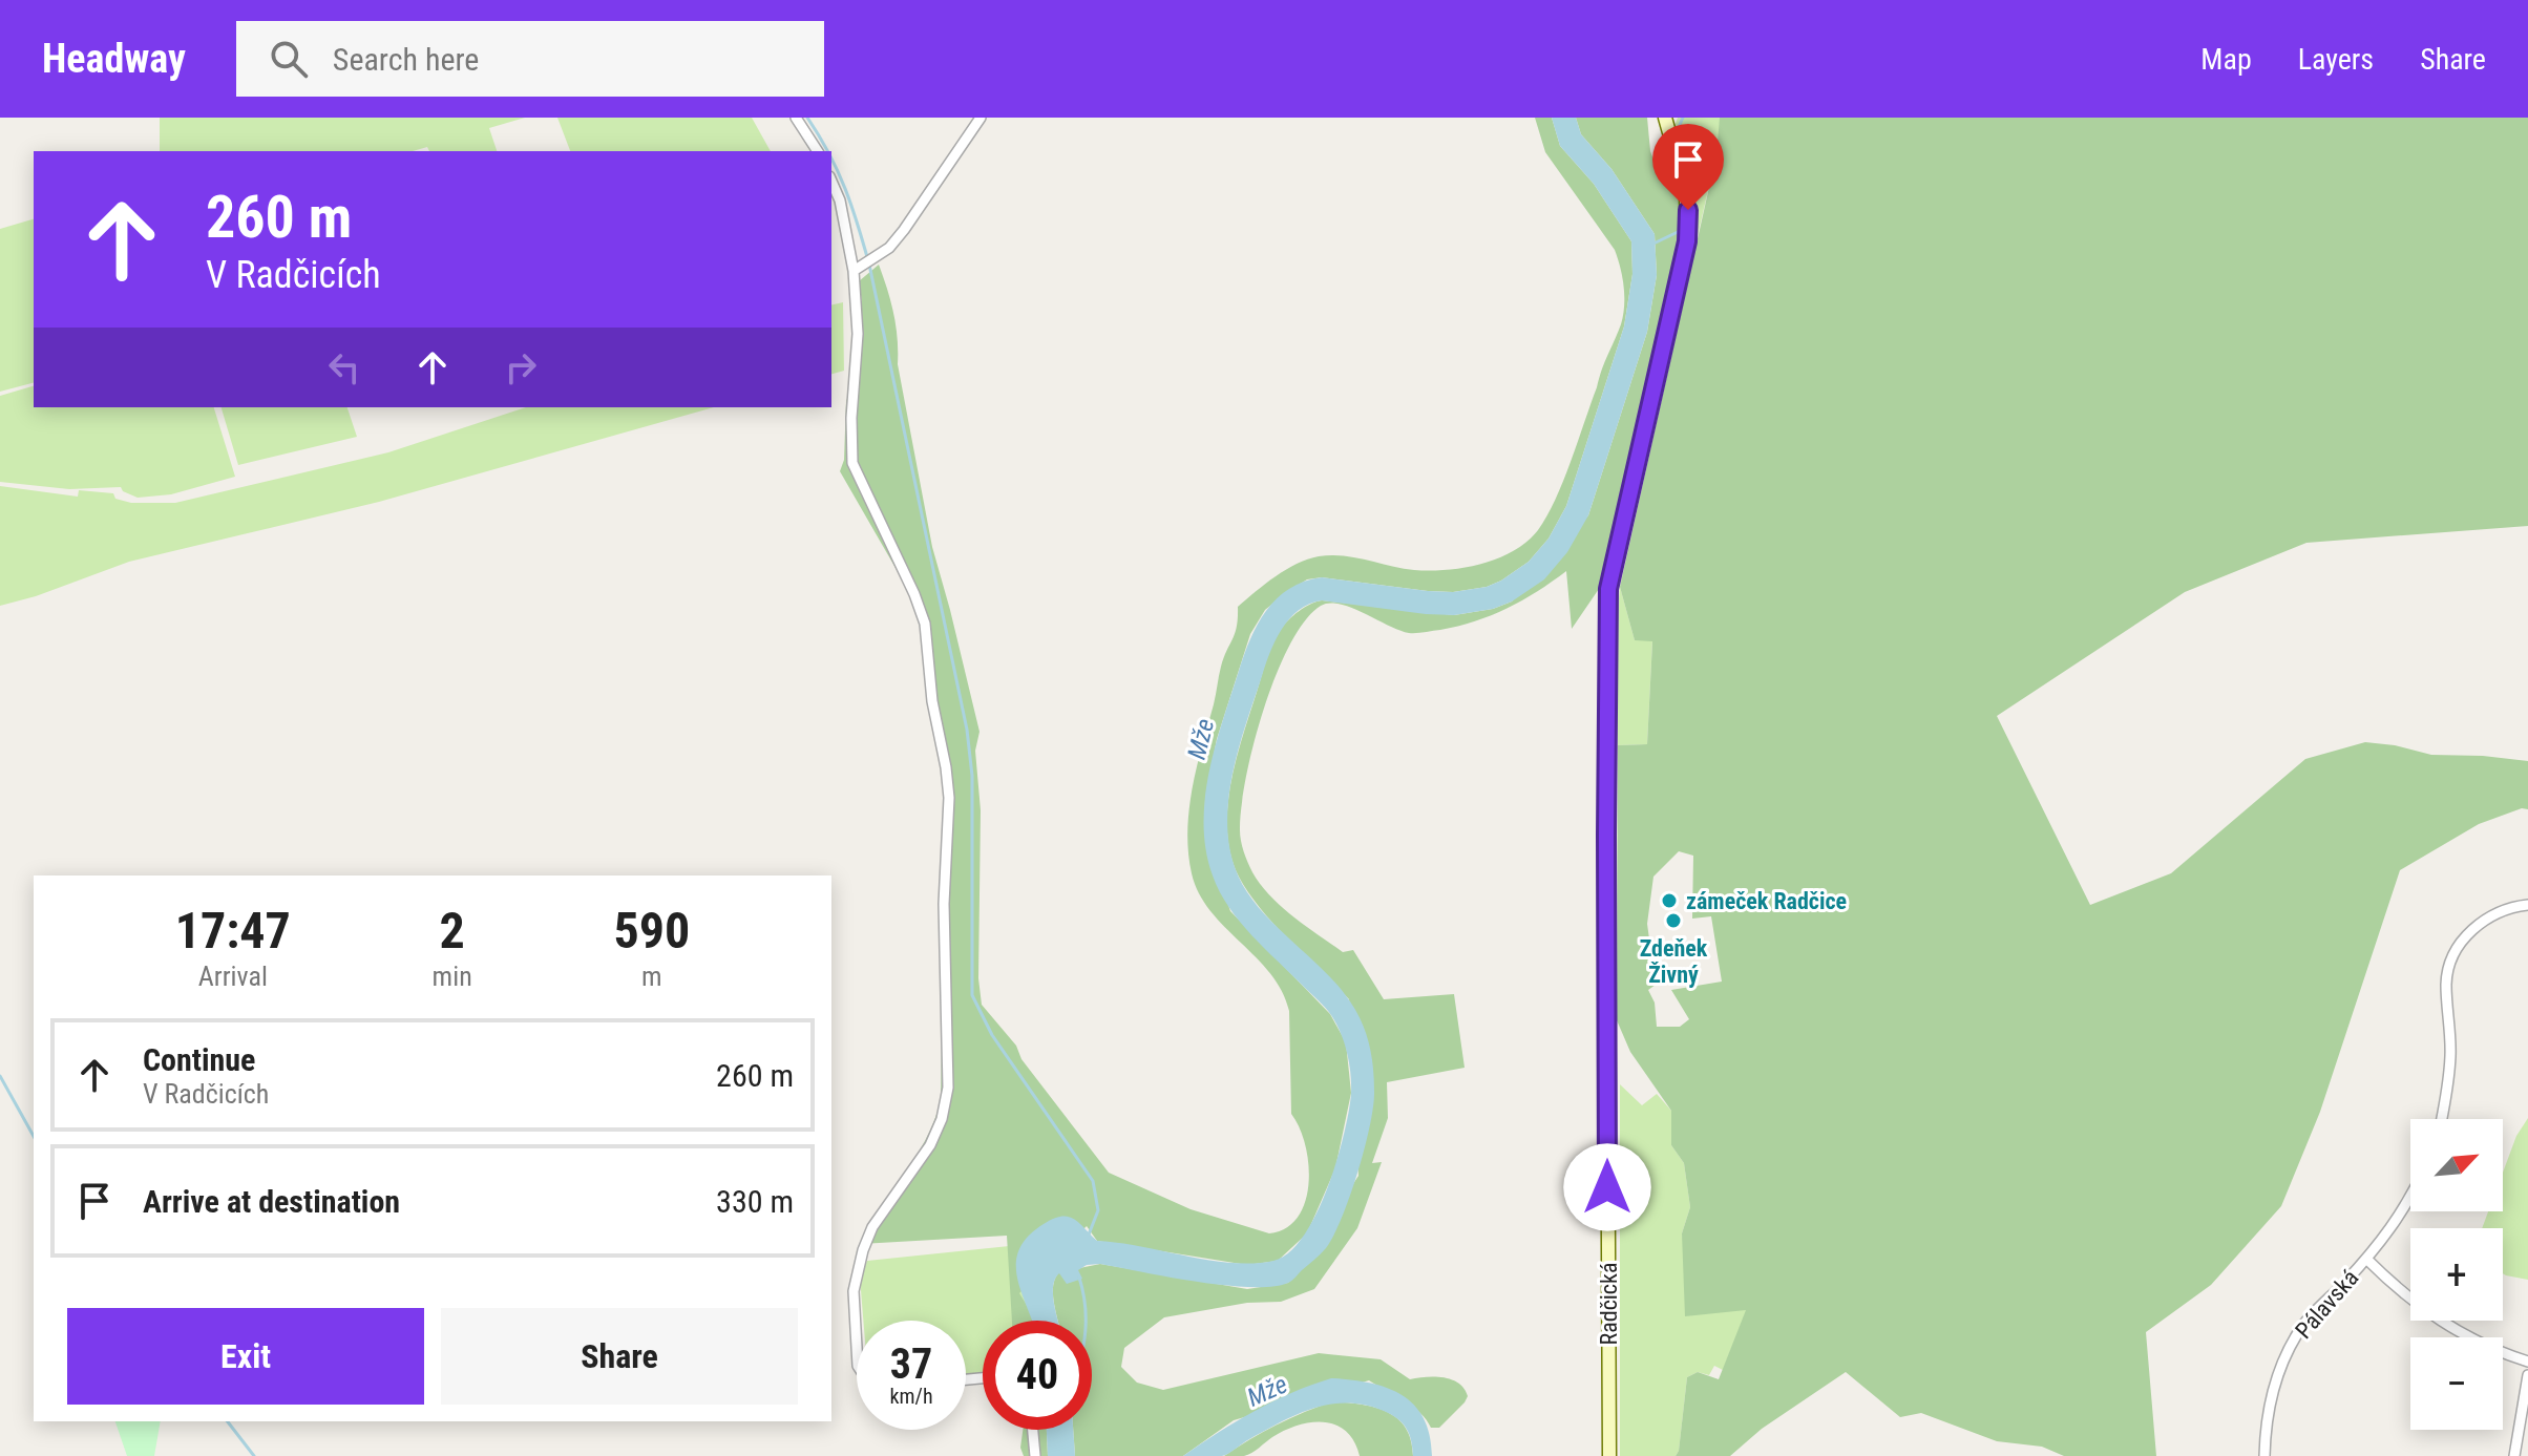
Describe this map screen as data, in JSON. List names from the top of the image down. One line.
{"streets":{"street":["Radčická","Pálavská"]},"water":["Mže"],"places":["zámeček Radčice","Zdeňek Živný"],"north":"top right","page":{"header":"Headway","search":"Search here","nav":["Map","Layers","Share"],"turn":["260 m","V Radčicích"],"eta":["17:47","Arrival","2","min","590","m"],"list":[{"name":"Continue","note":"V Radčicích","value":"260 m"},{"name":"Arrive at destination","value":"330 m"}],"map_buttons":["+","−"],"buttons":["Exit","Share"],"speed":"37 km/h","limit":"40"}}
